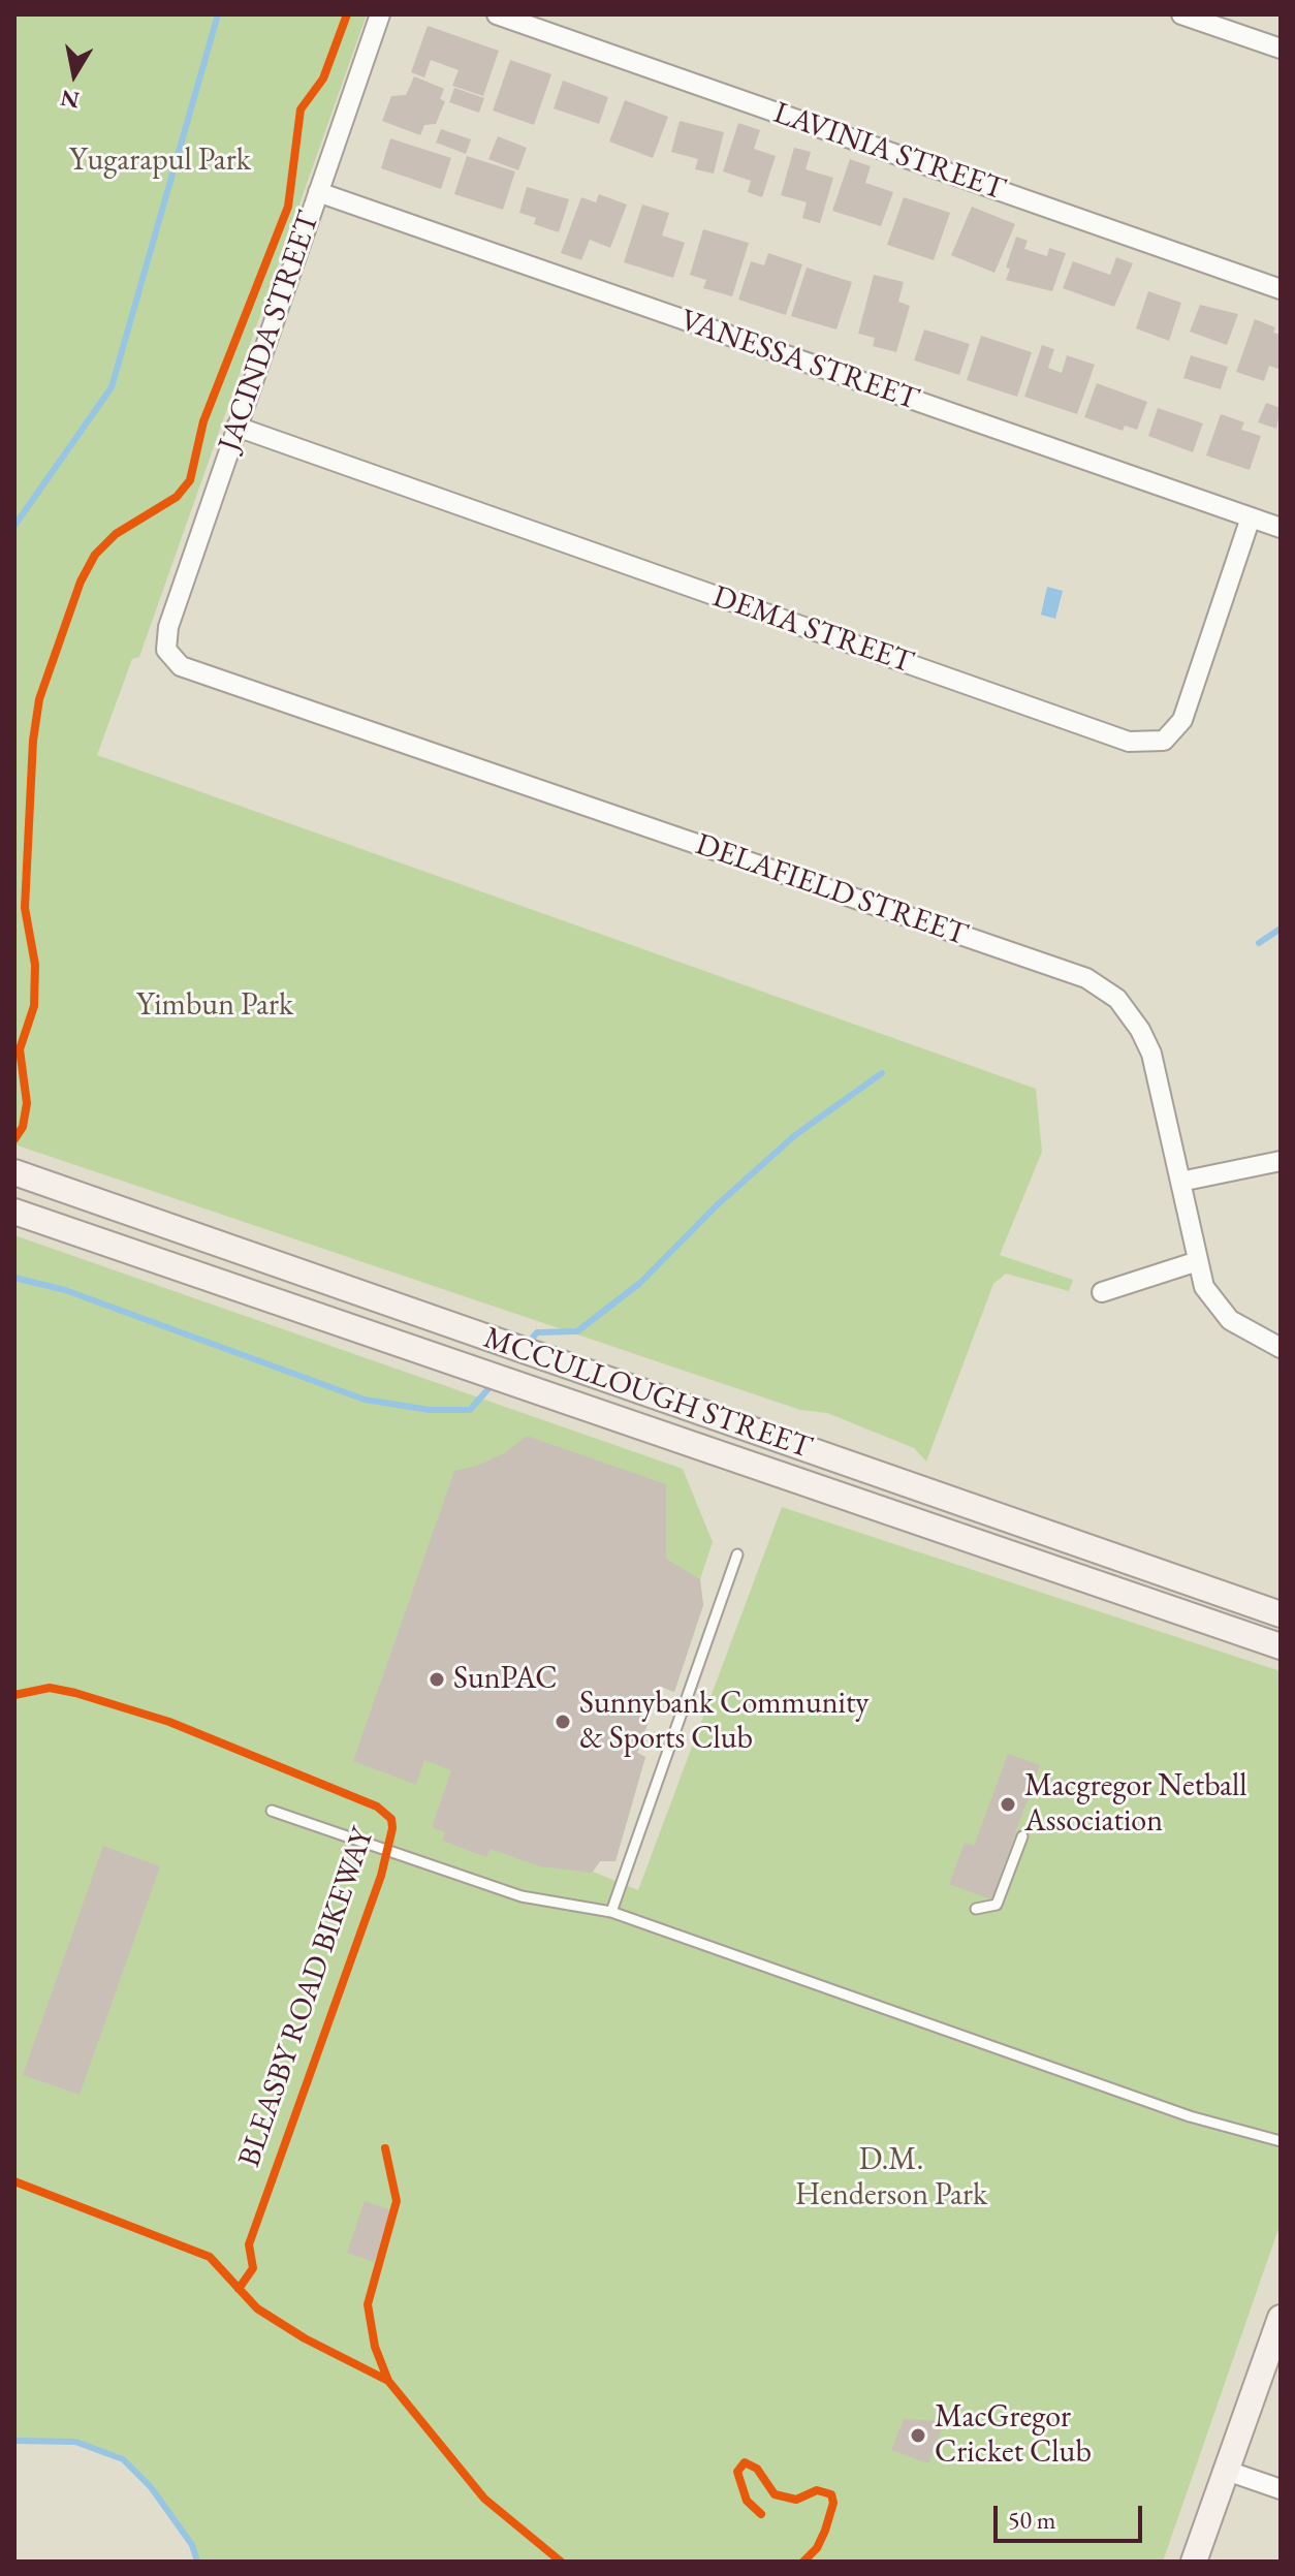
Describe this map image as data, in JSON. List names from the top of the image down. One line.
{"streets":{"main road":["MCCULLOUGH STREET"],"street":["LAVINIA STREET","JACINDA STREET","VANESSA STREET","DEMA STREET","DELAFIELD STREET"],"cycle path":["BLEASBY ROAD BIKEWAY"]},"crossings":[["JACINDA STREET","VANESSA STREET"],["JACINDA STREET","DEMA STREET"],["JACINDA STREET","DELAFIELD STREET"],["VANESSA STREET","DEMA STREET"]],"parks":["Yugarapul Park","Yimbun Park","D.M. Henderson Park"],"places":["SunPAC","Sunnybank Community & Sports Club","Macgregor Netball Association","MacGregor Cricket Club"],"scale_bar":"50 m","north":"bottom"}
